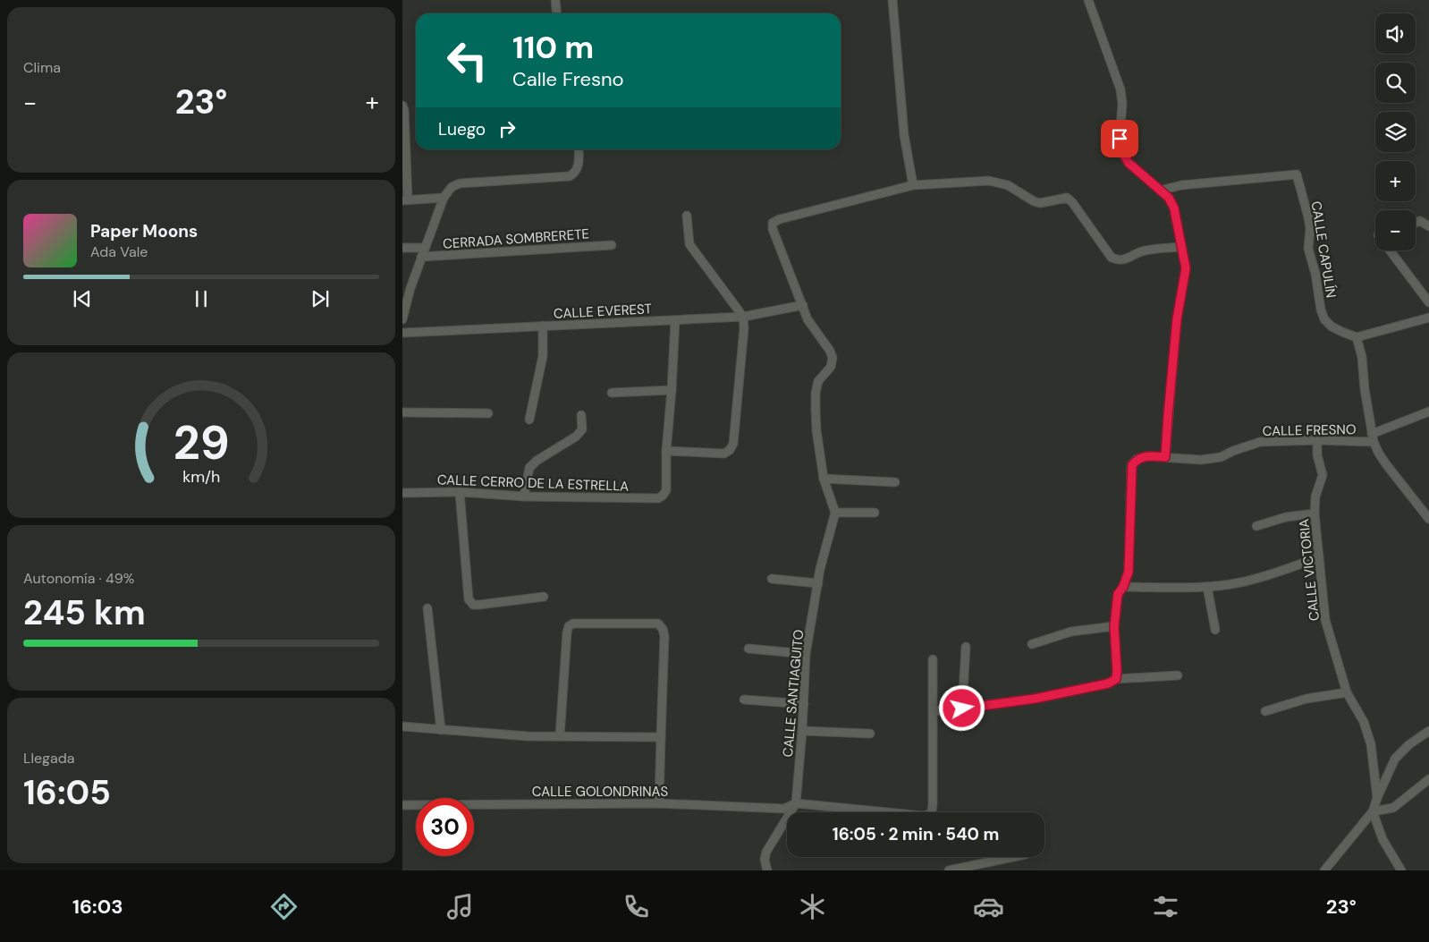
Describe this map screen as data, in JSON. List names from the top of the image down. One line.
{"streets":{"street":["CERRADA SOMBRERETE","CALLE CAPULÍN","CALLE EVEREST","CALLE FRESNO","CALLE CERRO DE LA ESTRELLA","CALLE VICTORIA","CALLE SANTIAGUITO","CALLE GOLONDRINAS"]},"crossings":[["CALLE FRESNO","CALLE VICTORIA"],["CALLE SANTIAGUITO","CALLE GOLONDRINAS"]],"page":{"tile":["Clima",["Autonomía · 49%","245 km"],["Llegada","16:05"]],"map_buttons":["+","−"],"turn":["110 m","Calle Fresno"],"heat":["−","23°","+"],"then":"Luego","song":["Paper Moons","Ada Vale"],"limit":"30","trip":"16:05 · 2 min · 540 m","tabs":["16:03","23°"],"gauge":["29","km/h"]}}
